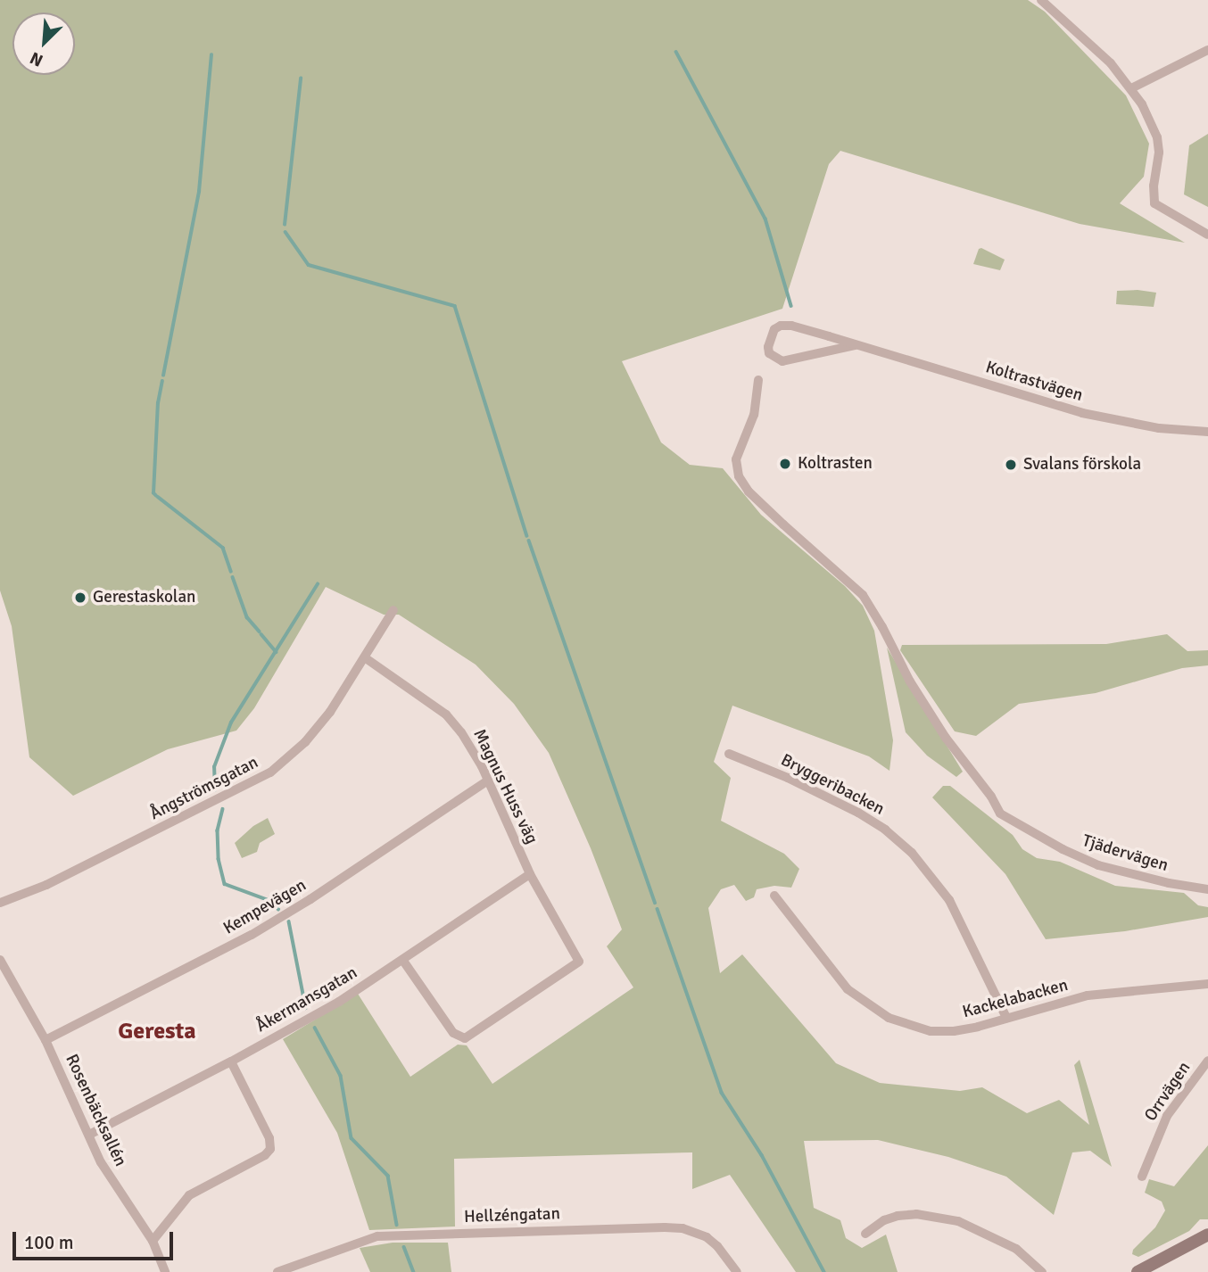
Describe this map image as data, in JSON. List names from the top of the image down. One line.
{"streets":{"street":["Koltrastvägen","Bryggeribacken","Magnus Huss väg","Ångströmsgatan","Tjädervägen","Kempevägen","Kackelabacken","Åkermansgatan","Orrvägen","Rosenbäcksallén","Hellzéngatan"]},"crossings":[["Bryggeribacken","Kackelabacken"],["Magnus Huss väg","Ångströmsgatan"],["Magnus Huss väg","Kempevägen"],["Magnus Huss väg","Åkermansgatan"],["Kempevägen","Rosenbäcksallén"],["Åkermansgatan","Rosenbäcksallén"]],"districts":["Geresta"],"places":["Koltrasten","Svalans förskola","Gerestaskolan"],"scale_bar":"100 m","north":"bottom left"}
